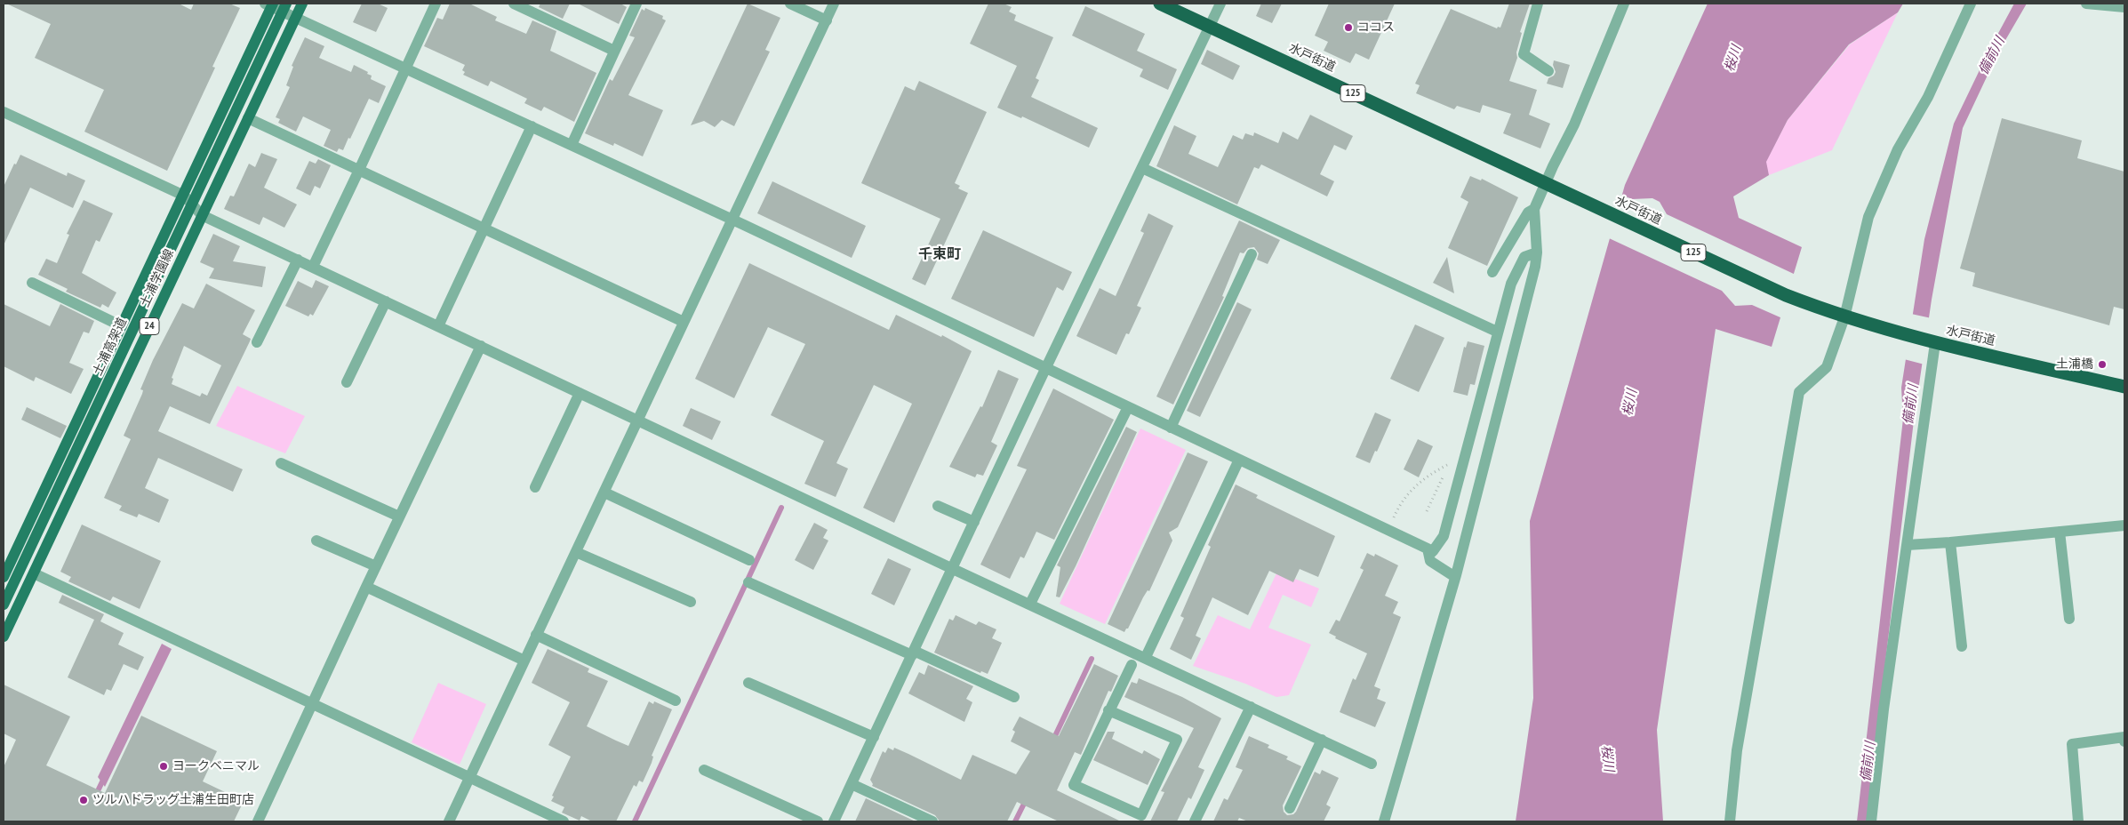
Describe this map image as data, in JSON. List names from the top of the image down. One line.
{"streets":{"highway":["水戸街道","125"],"main road":["土浦学園線","24","土浦高架道"]},"districts":["千束町"],"water":["備前川","桜川"],"places":["ココス","土浦橋","ヨークベニマル","ツルハドラッグ土浦生田町店"]}
